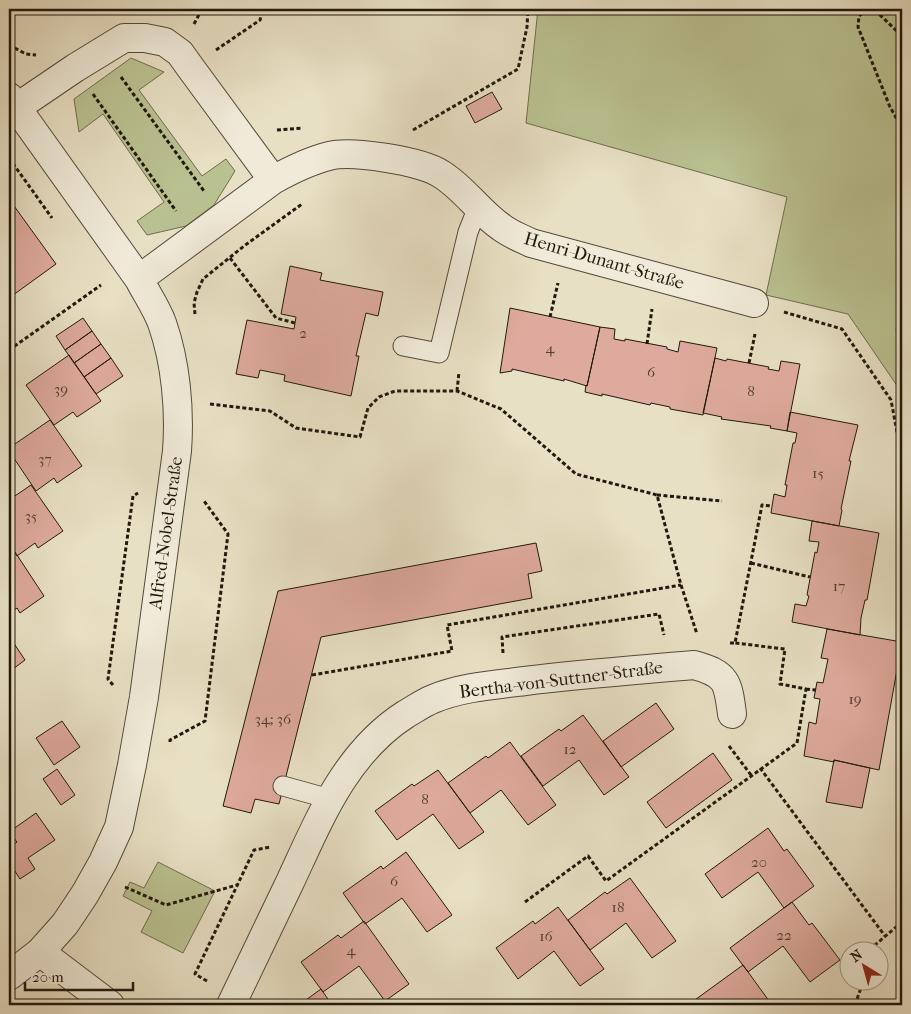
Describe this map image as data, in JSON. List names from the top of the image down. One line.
{"streets":{"street":["Henri-Dunant-Straße","Alfred-Nobel-Straße","Bertha-von-Suttner-Straße"]},"crossings":[["Henri-Dunant-Straße","Alfred-Nobel-Straße"]],"house_numbers":["2","4","6","39","8","37","15","35","17","19","34; 36","12","8","20","6","18","22","16","4"],"scale_bar":"20 m","north":"top left"}
